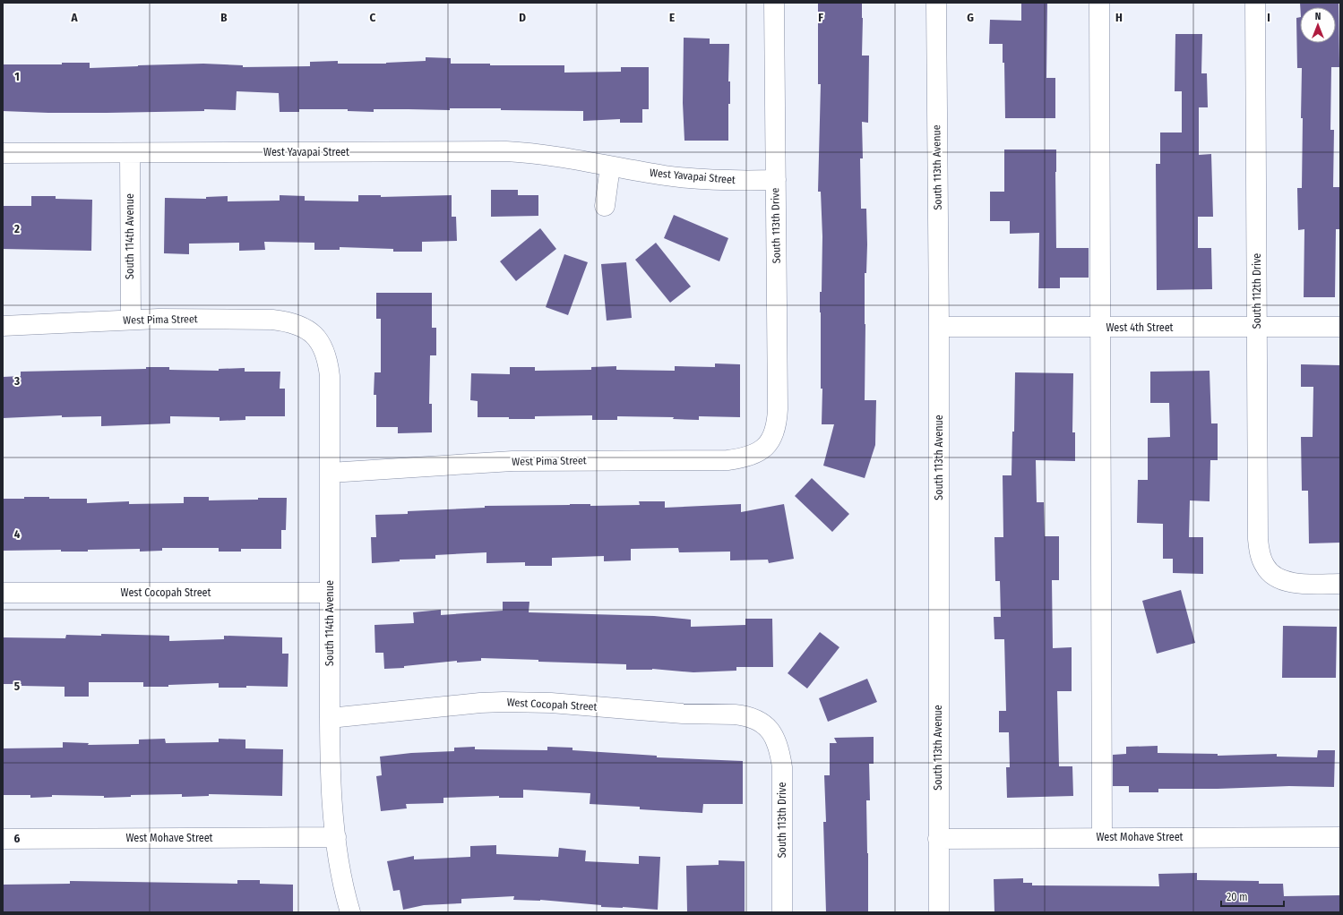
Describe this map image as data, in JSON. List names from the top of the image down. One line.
{"streets":{"street":["West Yavapai Street","South 113th Avenue","South 113th Drive","South 114th Avenue","South 112th Drive","West Pima Street","West 4th Street","West Cocopah Street","West Mohave Street"]},"crossings":[["West Yavapai Street","South 113th Drive"],["West Yavapai Street","South 114th Avenue"],["South 113th Avenue","West 4th Street"],["South 113th Avenue","West Mohave Street"],["South 113th Drive","West Pima Street"],["South 113th Drive","West Cocopah Street"],["South 114th Avenue","West Pima Street"],["South 114th Avenue","West Cocopah Street"],["South 114th Avenue","West Mohave Street"],["South 112th Drive","West 4th Street"]],"scale_bar":"20 m","north":"top","grid":{"columns":["A","B","C","D","E","F","G","H","I"],"rows":["1","2","3","4","5","6"]}}
